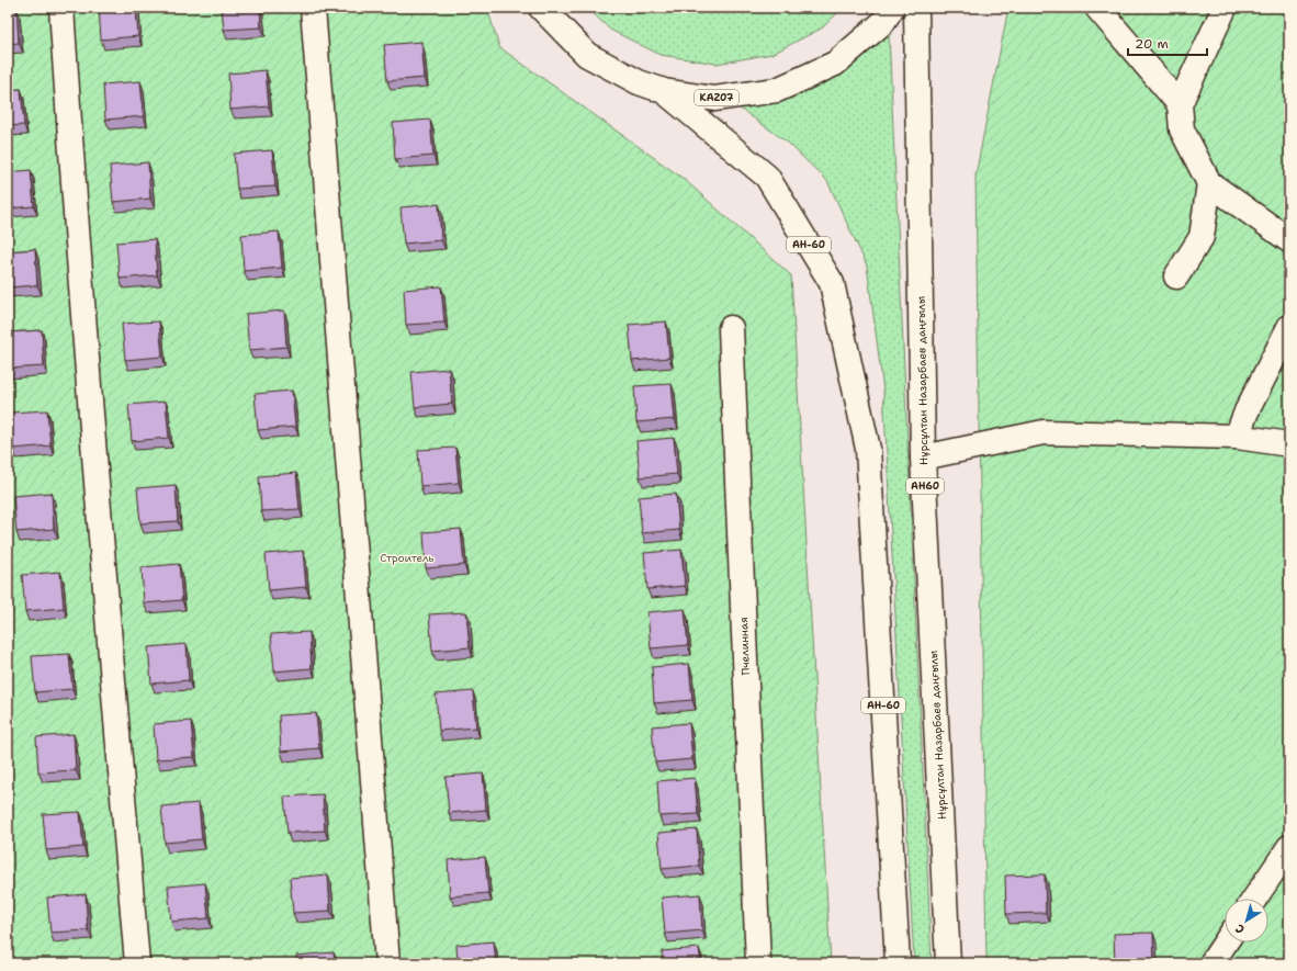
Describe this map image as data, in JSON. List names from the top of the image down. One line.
{"streets":{"main road":["KAZ07","АН-60","Нұрсұлтан Назарбаев даңғылы","АН60","Пчелинная"]},"crossings":[["KAZ07","АН-60"]],"parks":["Строитель"],"scale_bar":"20 m","north":"bottom left"}
